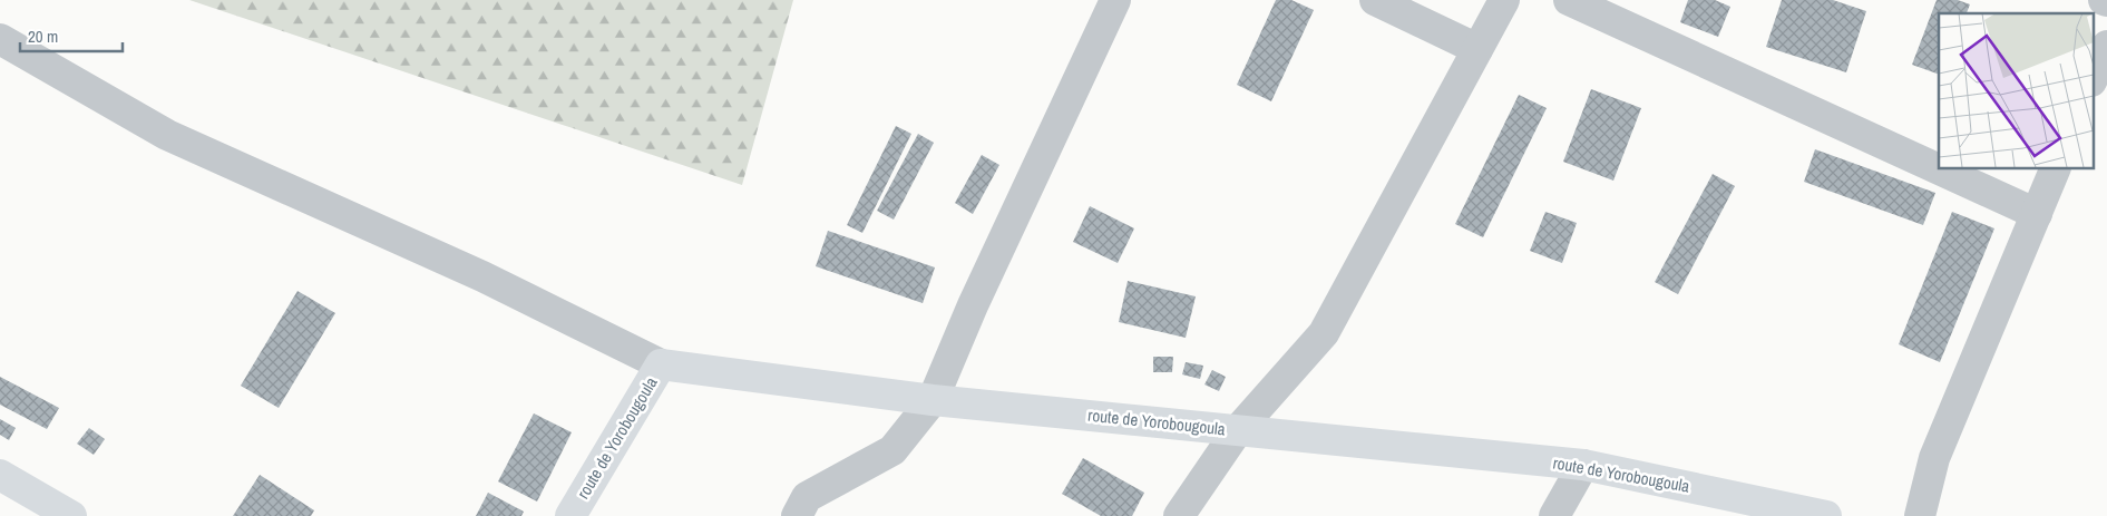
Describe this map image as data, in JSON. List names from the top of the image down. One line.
{"streets":{"main road":["route de Yorobougoula"]},"scale_bar":"20 m"}
